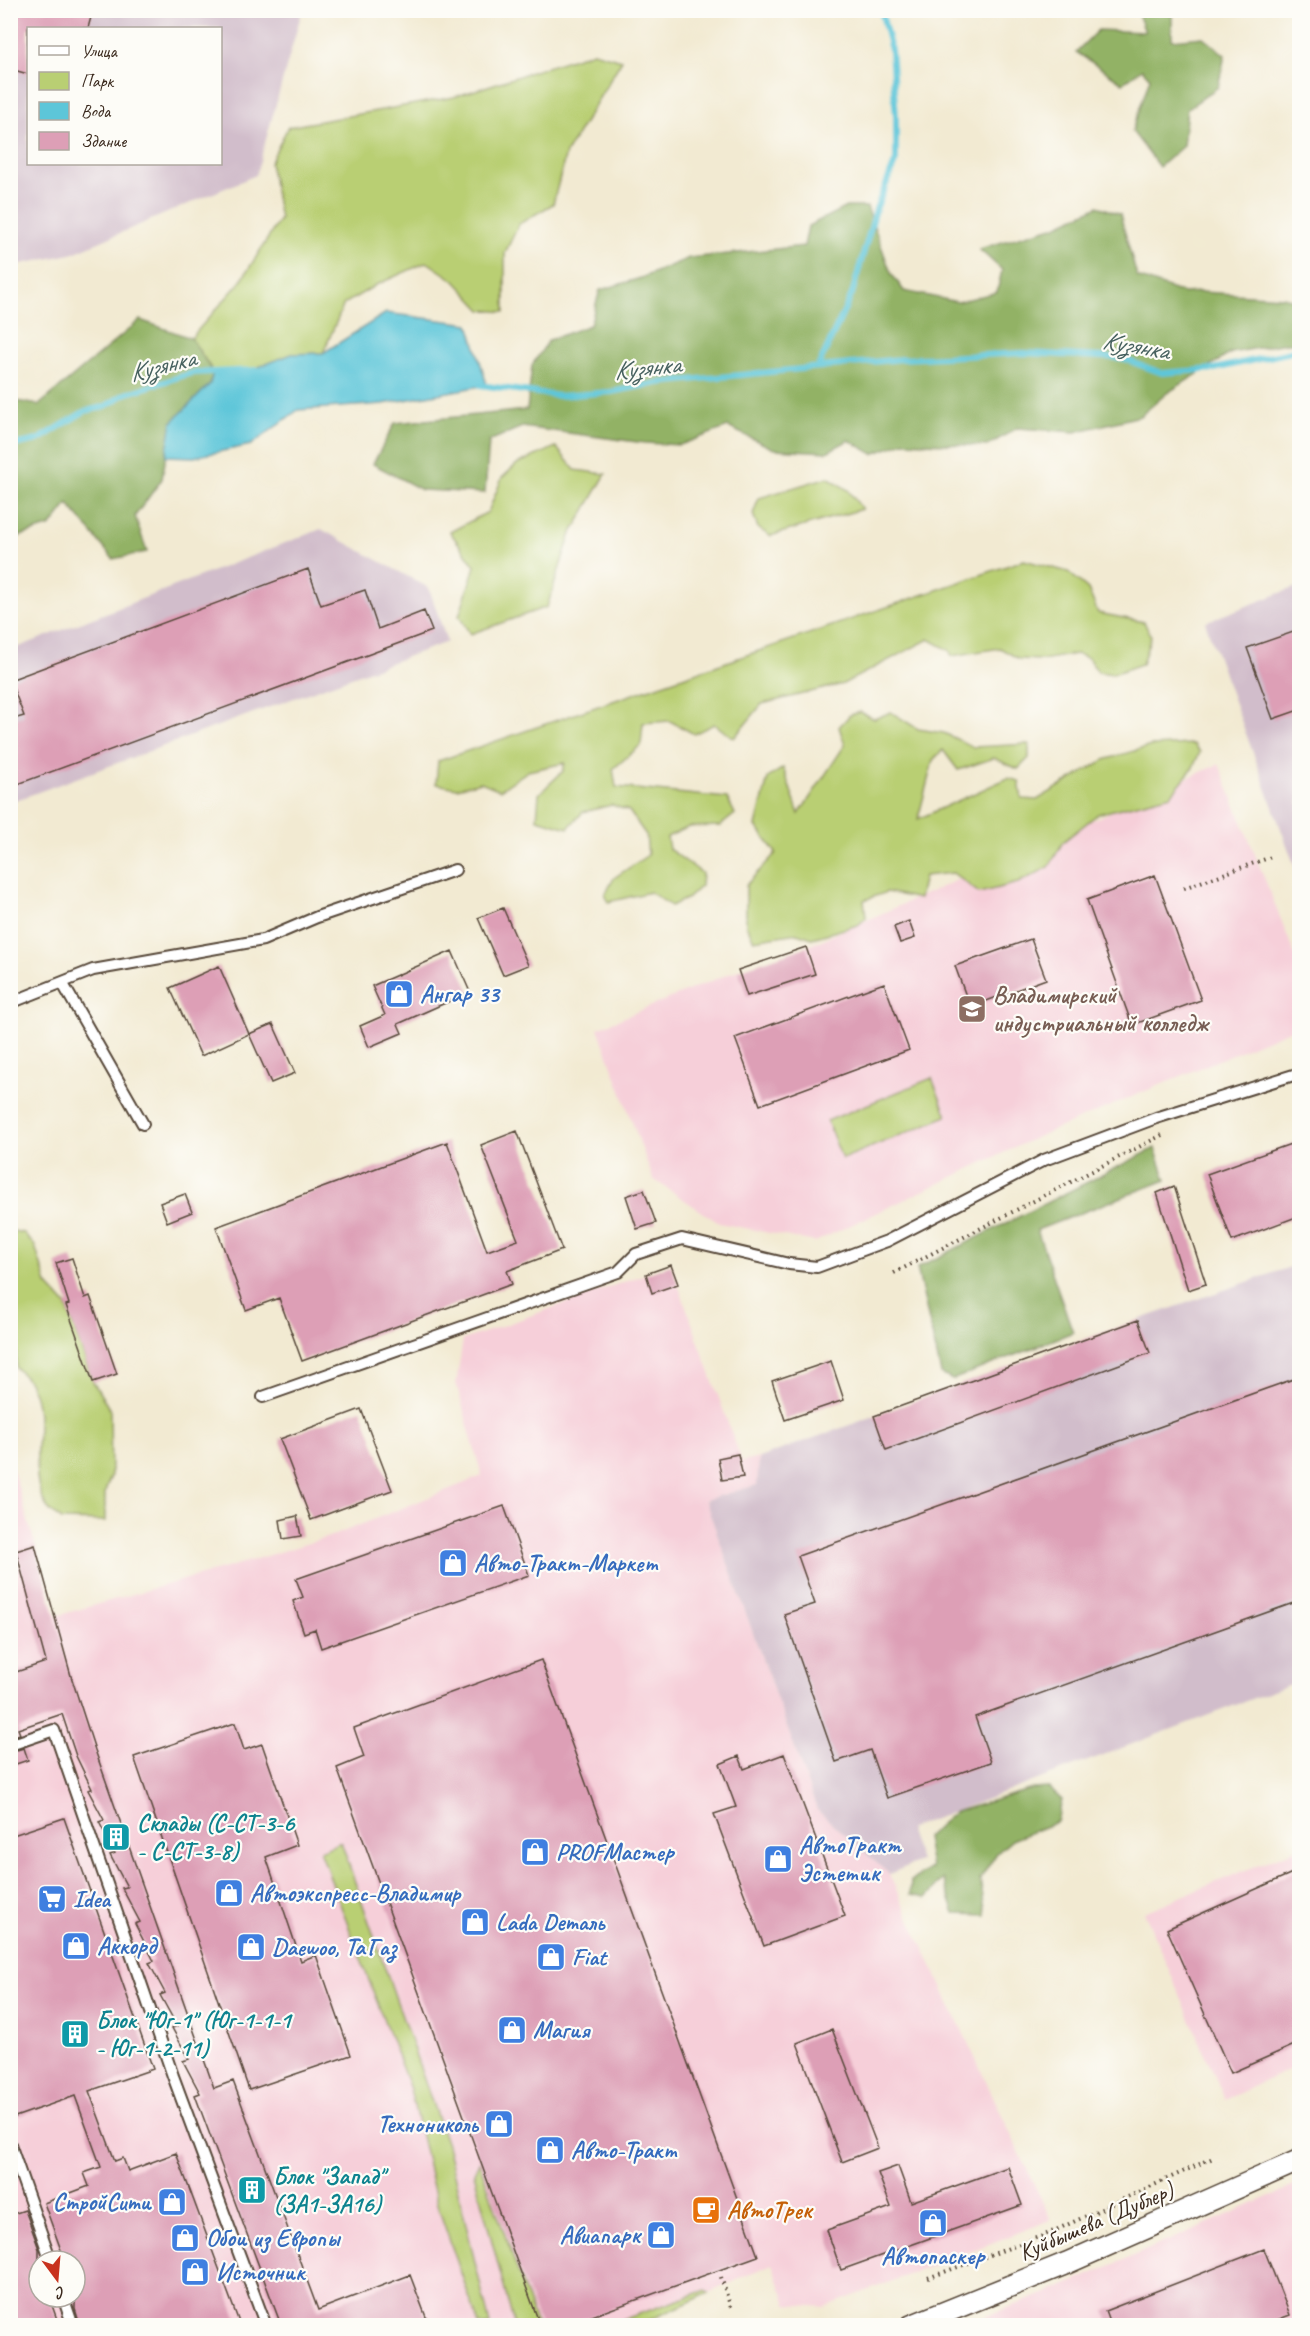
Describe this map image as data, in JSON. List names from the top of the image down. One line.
{"streets":{"street":["Куйбышева (Дублер)"]},"water":["Кузянка"],"places":{"shop":["Ангар 33","Авто-Тракт-Маркет","PROFМастер","АвтоТракт Эстетик","Автоэкспресс-Владимир","Lada Dеталь","Аккорд","Daewoo, ТаГаз","Fiat","Магия","Технониколь","Авто-Тракт","СтройСити","Автопаскер","Авиапарк","Обои из Европы","Источник"],"school or university":["Владимирский индустриальный колледж"],"building":["Склады (С-СТ-3-6 - С-СТ-3-8)","Блок \"Юг-1\" (Юг-1-1-1 - Юг-1-2-11)","Блок \"Запад\" (ЗА1-ЗА16)"],"supermarket":["Idea"],"cafe":["АвтоТрек"]},"legend":["Улица","Парк","Вода","Здание"],"north":"bottom"}
